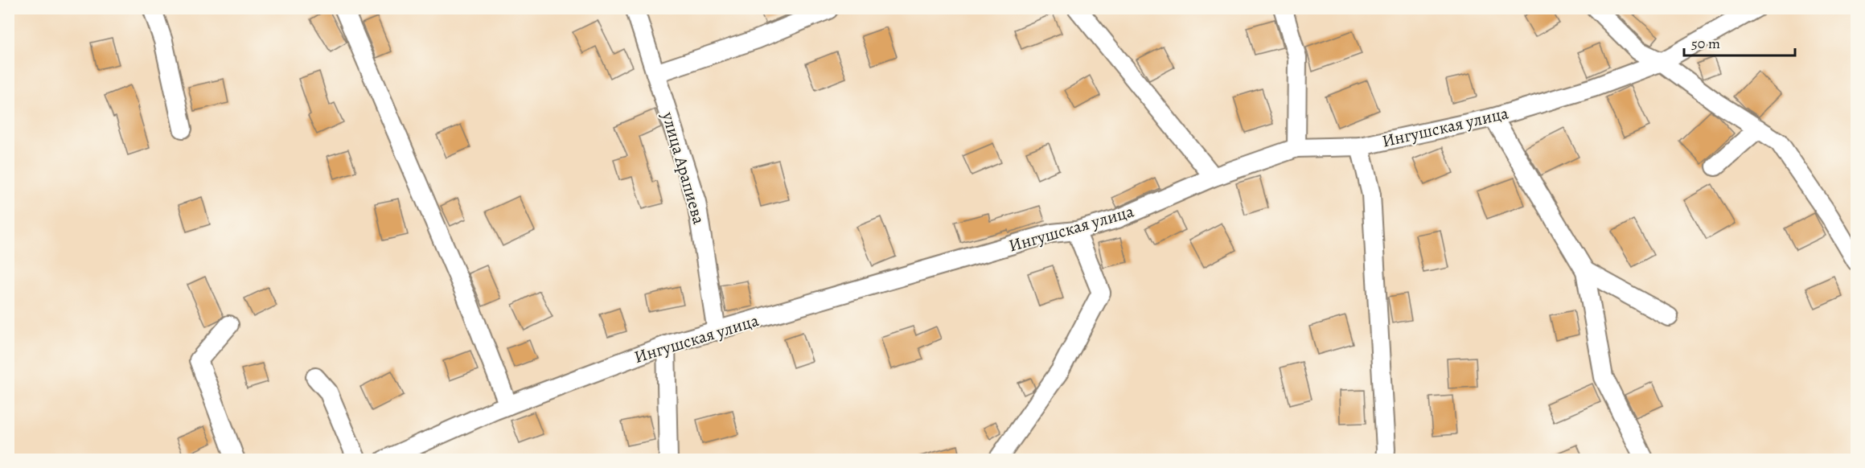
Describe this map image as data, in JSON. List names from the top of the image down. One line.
{"streets":{"street":["Ингушская улица","улица Арапиева"]},"crossings":[["Ингушская улица","улица Арапиева"]],"scale_bar":"50 m"}
